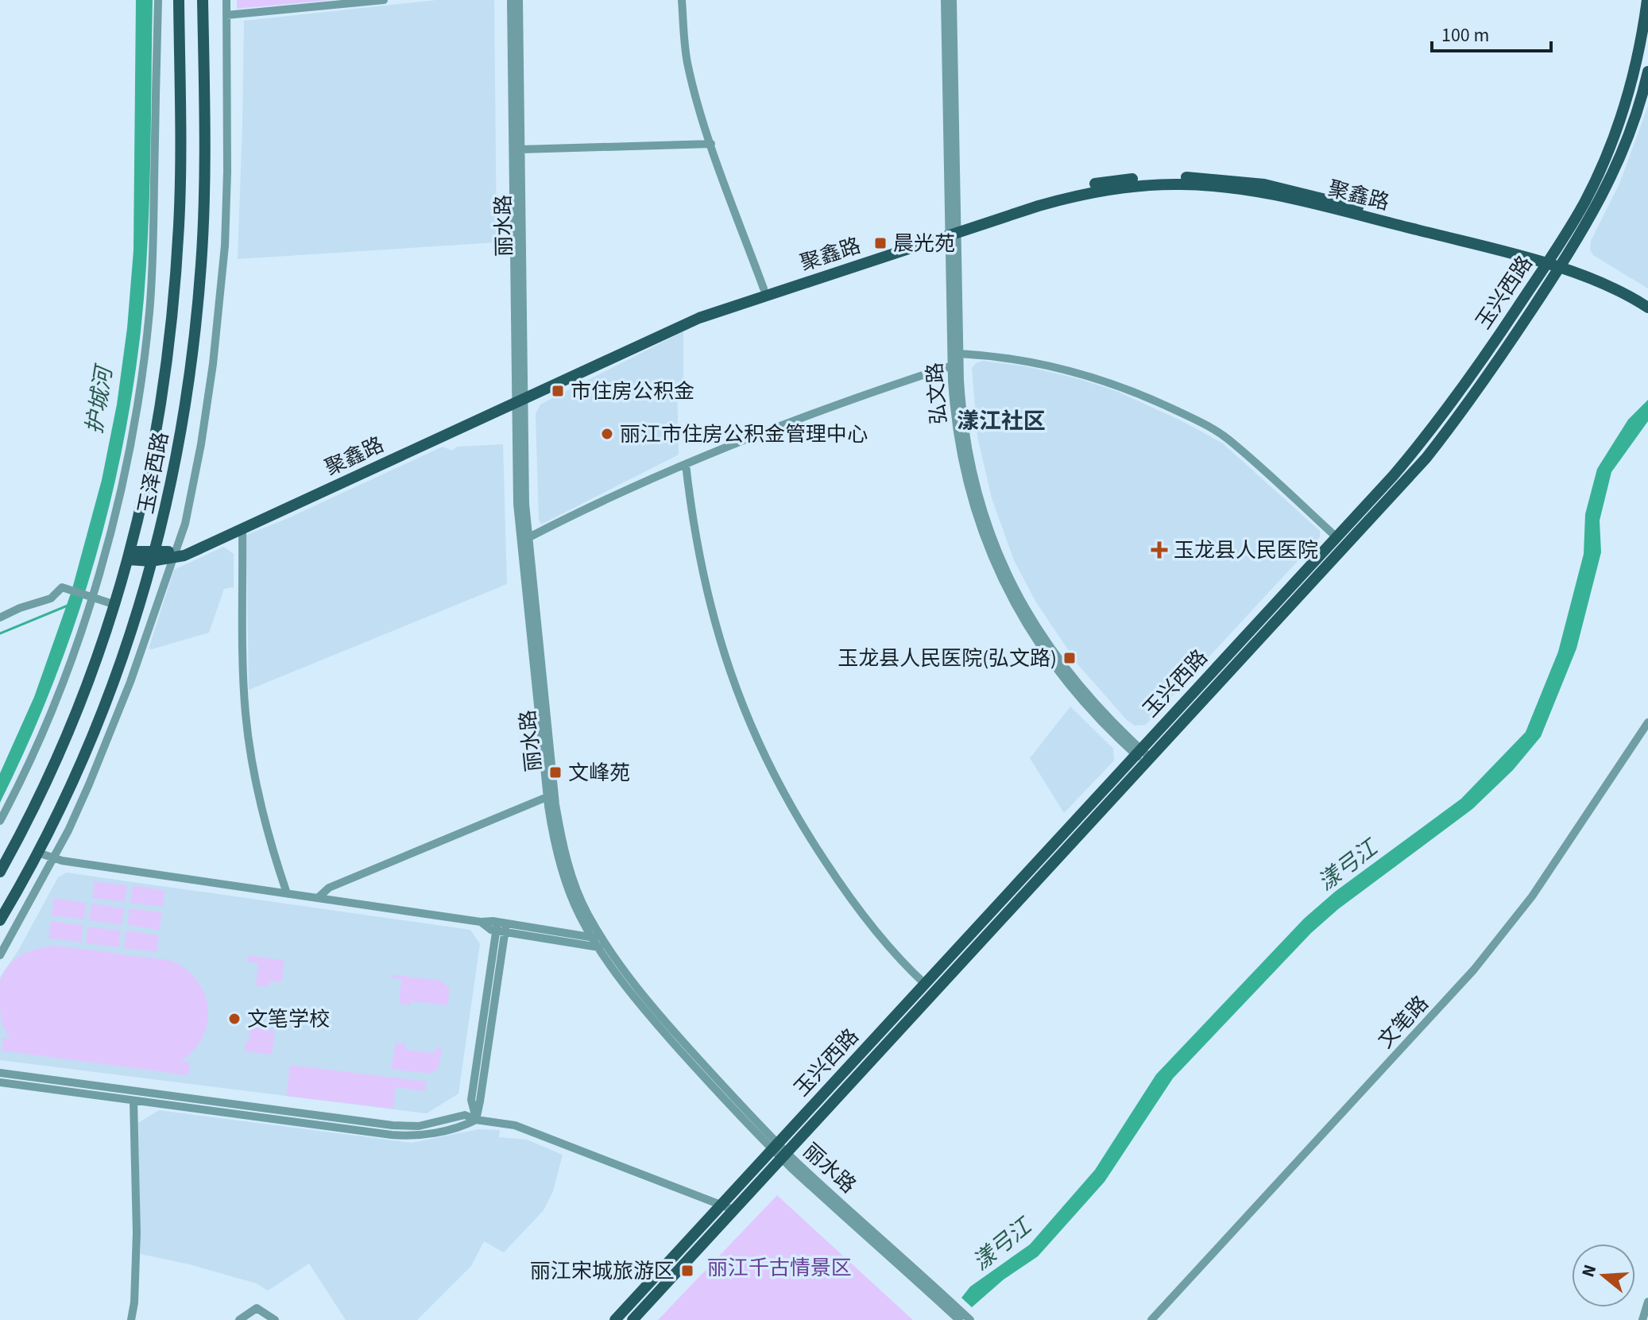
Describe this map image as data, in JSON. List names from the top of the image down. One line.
{"streets":{"main road":["聚鑫路","玉兴西路","玉泽西路"],"street":["丽水路","弘文路","文笔路"]},"crossings":[["聚鑫路","丽水路"],["聚鑫路","玉兴西路"],["聚鑫路","弘文路"],["聚鑫路","玉泽西路"],["丽水路","玉兴西路"],["玉兴西路","弘文路"]],"districts":["漾江社区"],"water":["护城河","漾弓江"],"parks":["丽江千古情景区"],"places":{"transit":["晨光苑","市住房公积金","玉龙县人民医院(弘文路)","文峰苑","丽江宋城旅游区"],"other":["丽江市住房公积金管理中心","文笔学校"],"health":["玉龙县人民医院"]},"scale_bar":"100 m","north":"left"}
